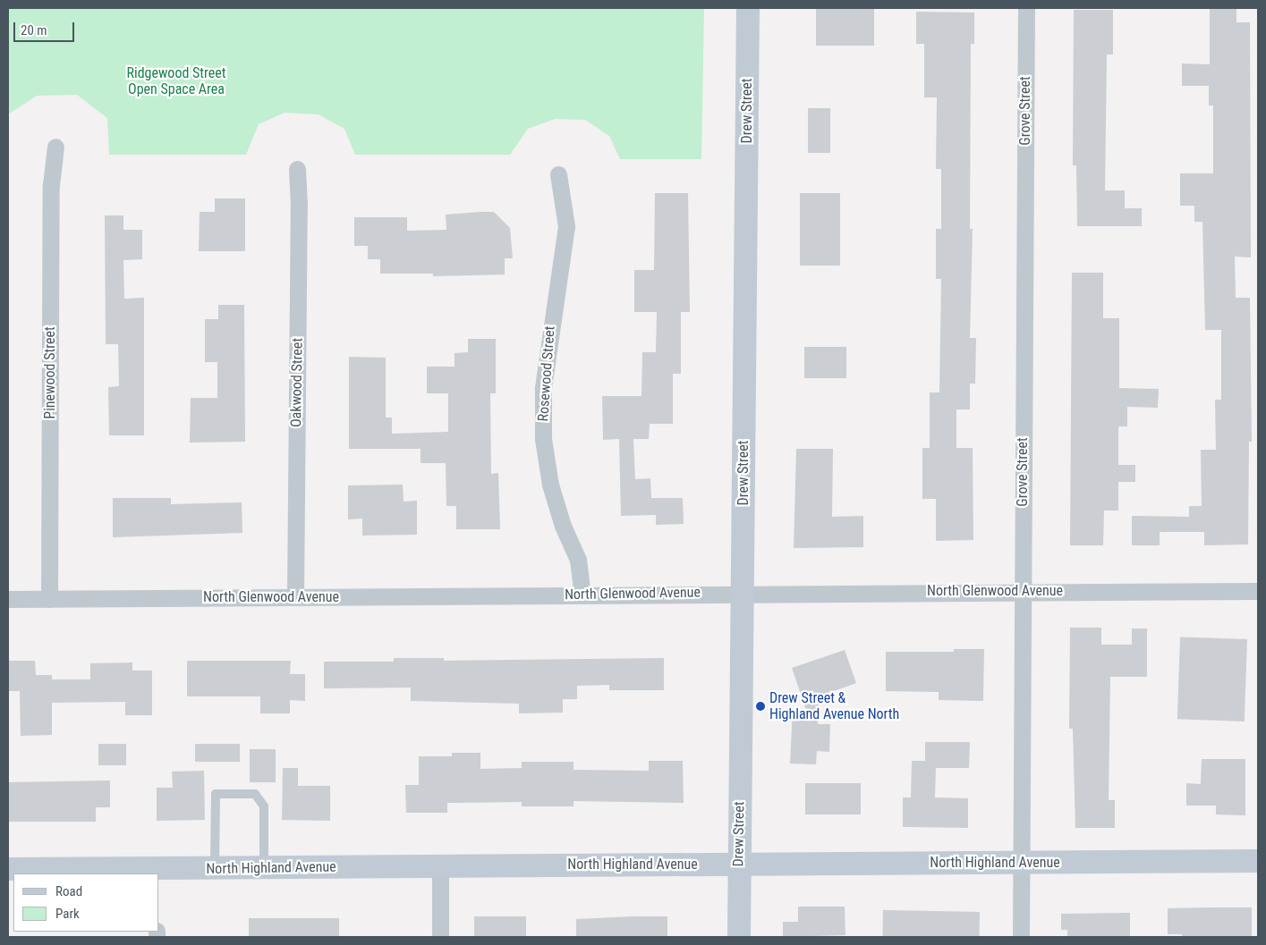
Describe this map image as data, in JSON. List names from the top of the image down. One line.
{"streets":{"street":["Drew Street","Grove Street","Pinewood Street","Rosewood Street","Oakwood Street","North Glenwood Avenue","North Highland Avenue"]},"crossings":[["Drew Street","North Glenwood Avenue"],["Drew Street","North Highland Avenue"],["Grove Street","North Glenwood Avenue"],["Grove Street","North Highland Avenue"],["Pinewood Street","North Glenwood Avenue"],["Rosewood Street","North Glenwood Avenue"],["Oakwood Street","North Glenwood Avenue"]],"parks":["Ridgewood Street Open Space Area"],"places":["Drew Street & Highland Avenue North"],"legend":["Road","Park"],"scale_bar":"20 m"}
